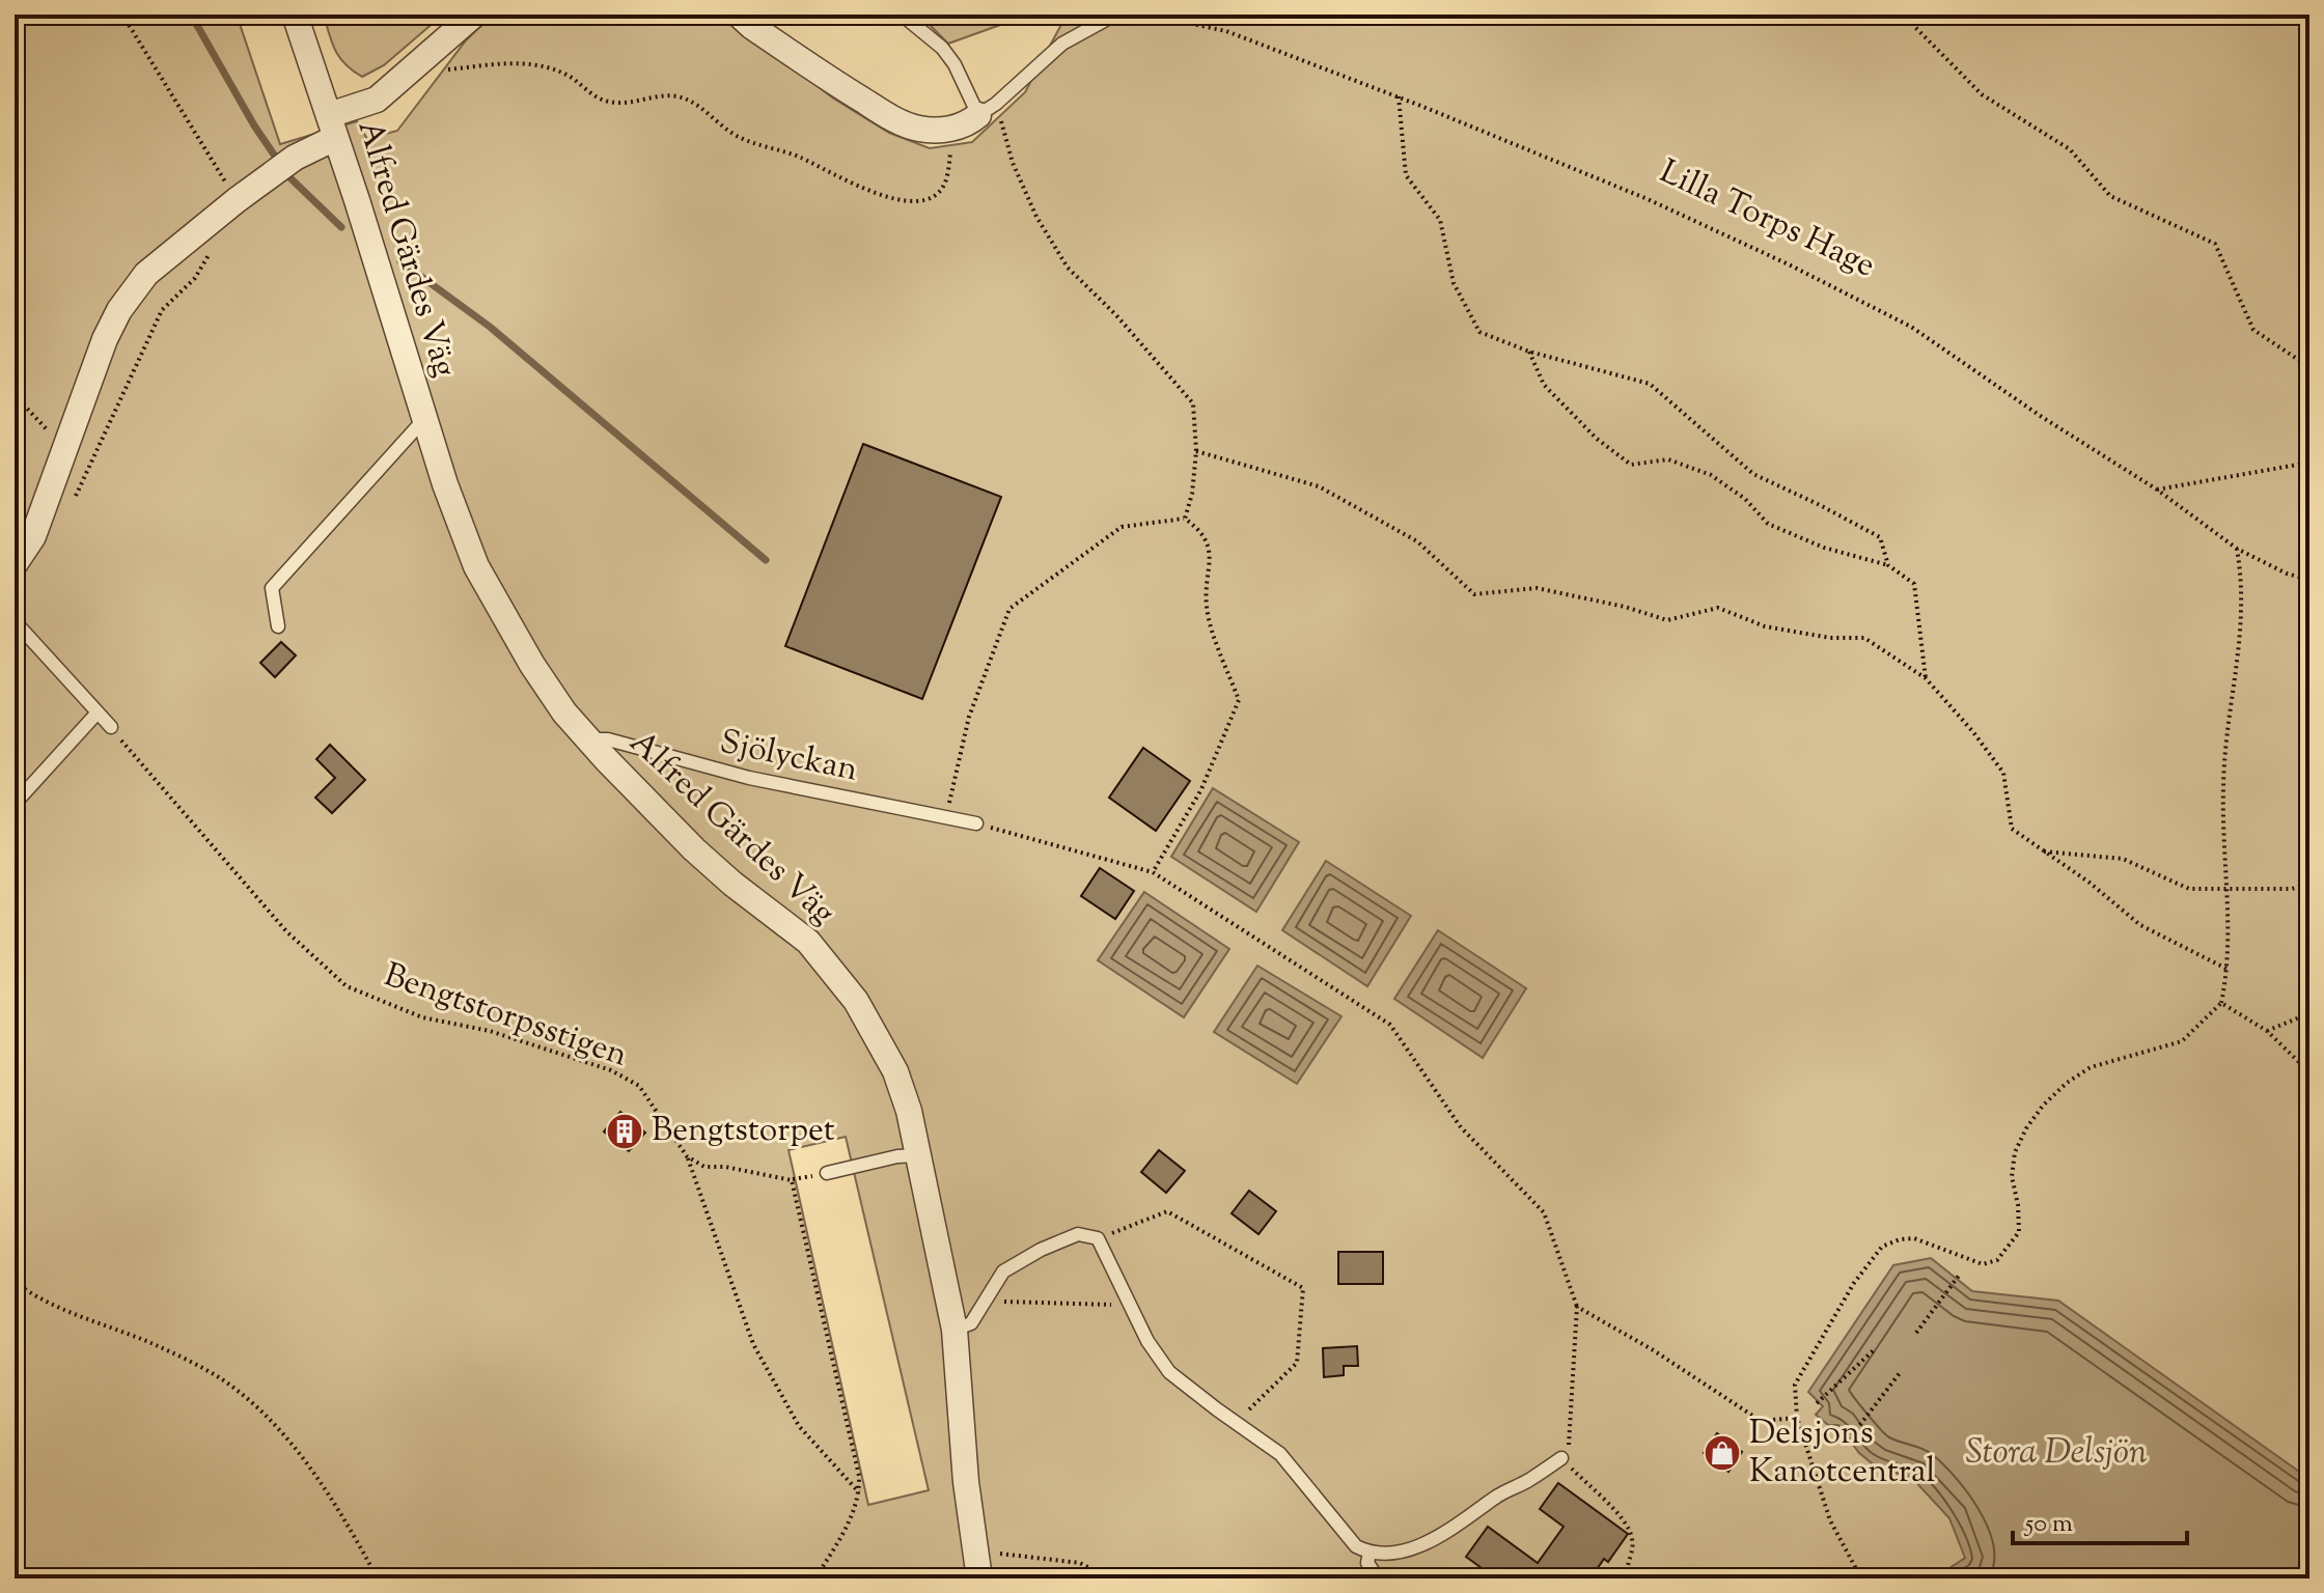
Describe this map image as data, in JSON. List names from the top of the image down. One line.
{"streets":{"street":["Alfred Gärdes Väg"],"lane":["Sjölyckan"],"path":["Lilla Torps Hage","Bengtstorpsstigen"]},"crossings":[["Alfred Gärdes Väg","Sjölyckan"]],"water":["Stora Delsjön"],"places":{"building":["Bengtstorpet"],"shop":["Delsjons Kanotcentral"]},"scale_bar":"50 m"}
